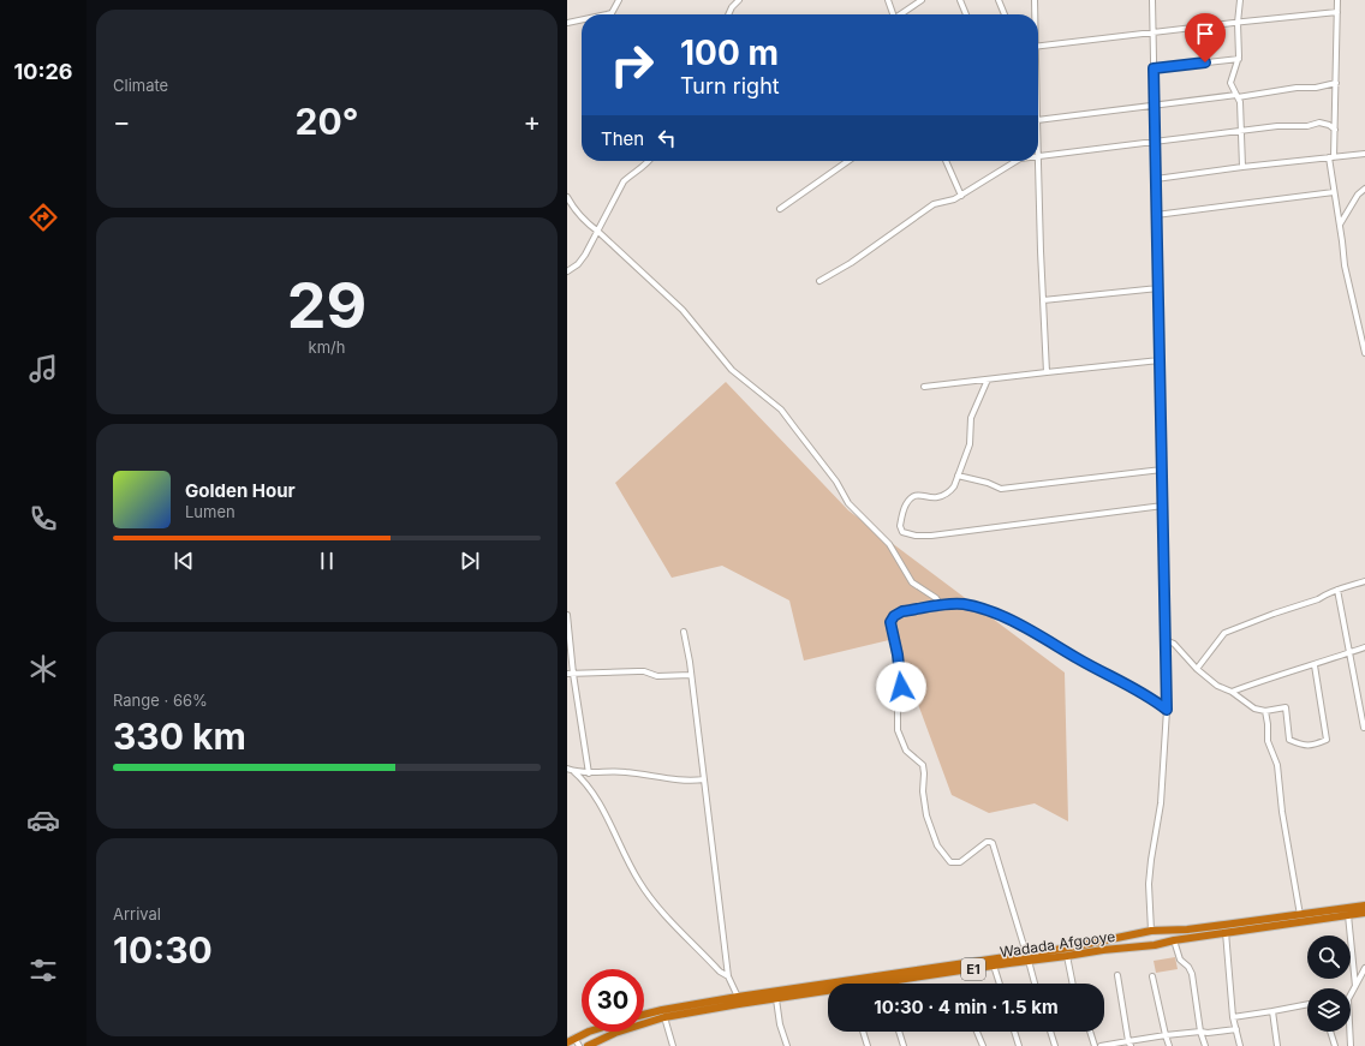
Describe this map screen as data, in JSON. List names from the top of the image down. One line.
{"streets":{"highway":["Wadada Afgooye","E1"]},"page":{"tabs":"10:26","tile":["Climate",["29","km/h"],["Range · 66%","330 km"],["Arrival","10:30"]],"turn":["100 m","Turn right"],"heat":["−","20°","+"],"then":"Then","song":["Golden Hour","Lumen"],"limit":"30","trip":"10:30 · 4 min · 1.5 km"}}
